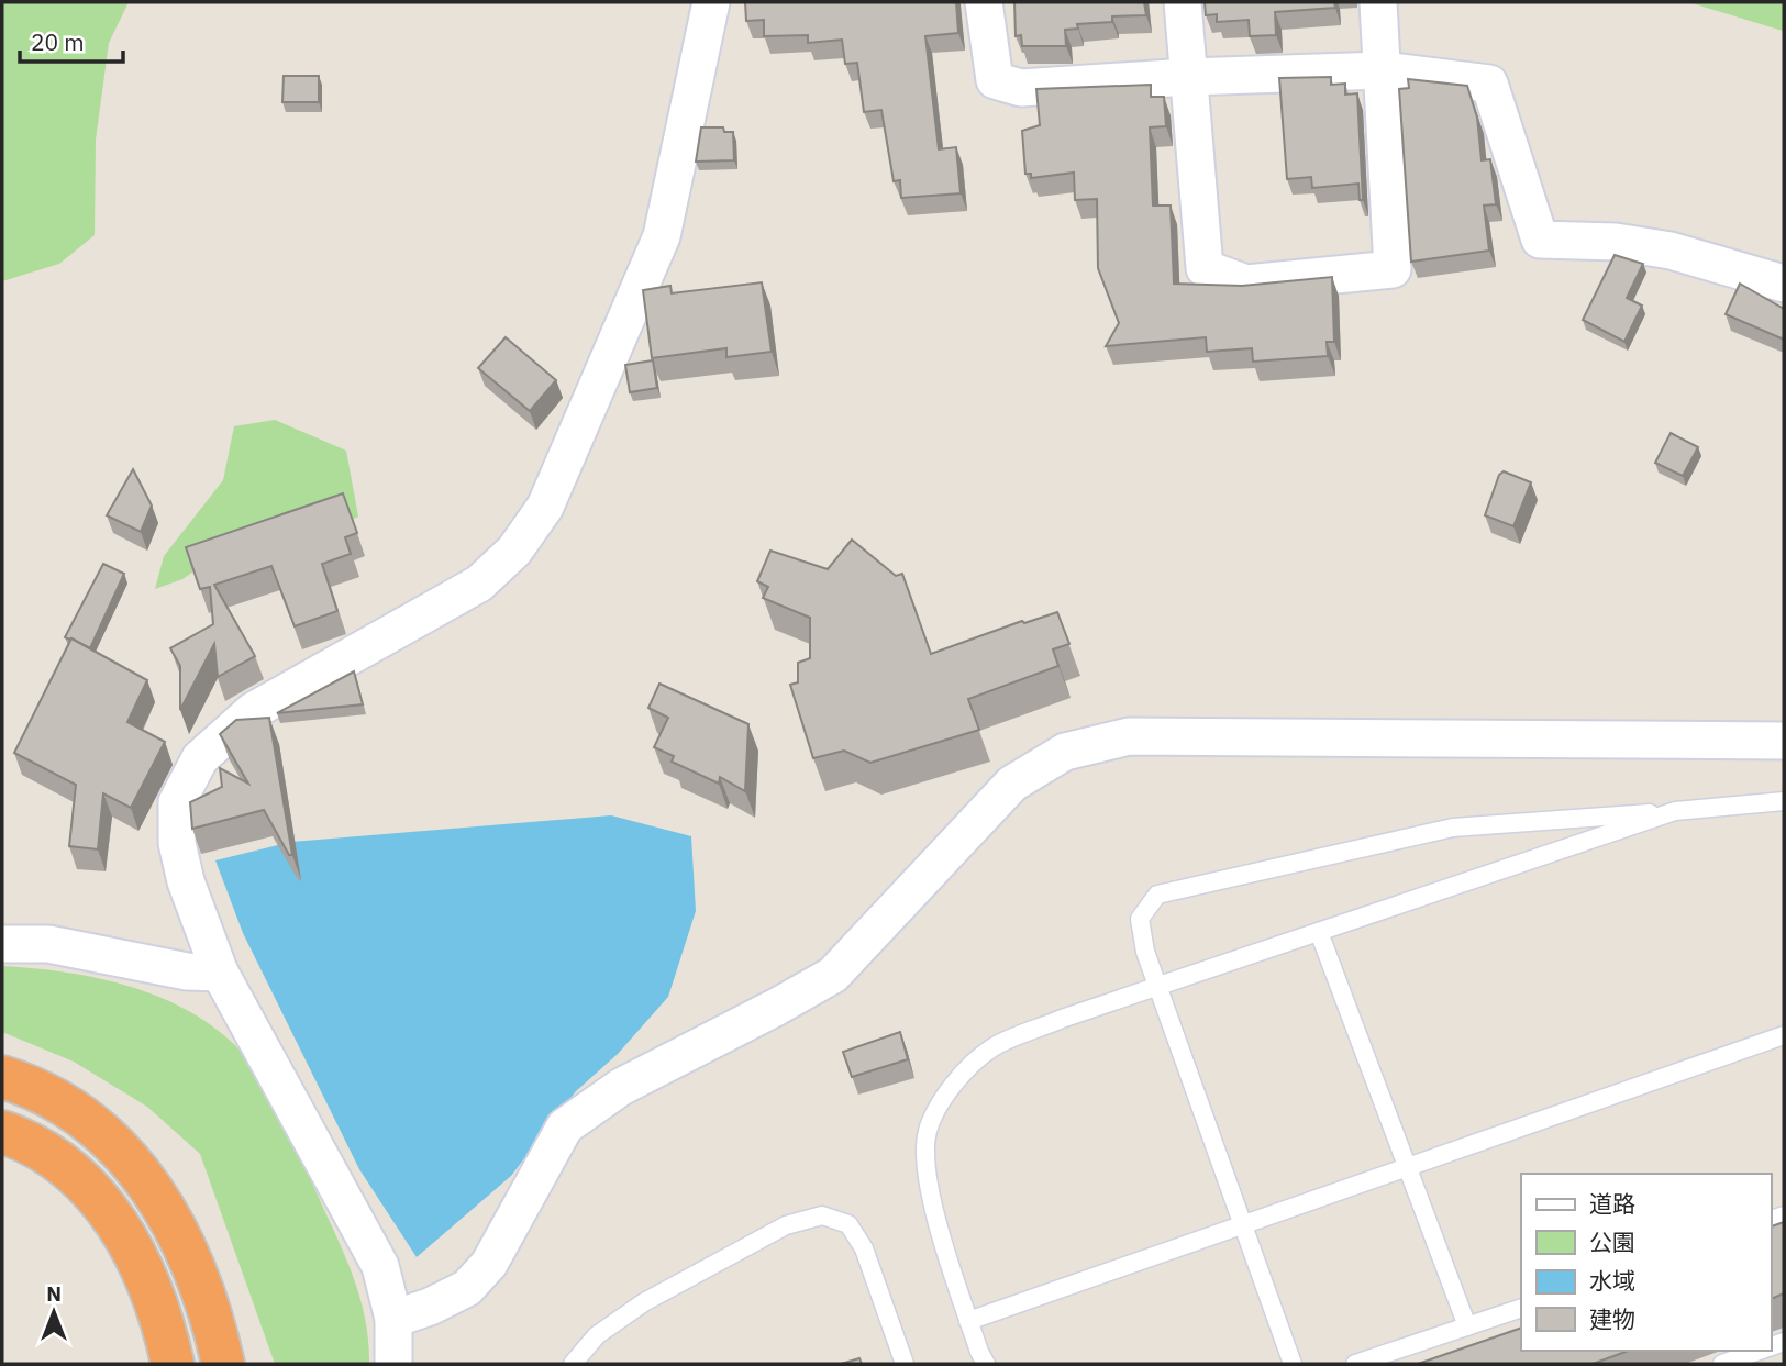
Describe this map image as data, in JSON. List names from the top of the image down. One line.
{"legend":["道路","公園","水域","建物"],"scale_bar":"20 m","north":"top"}
